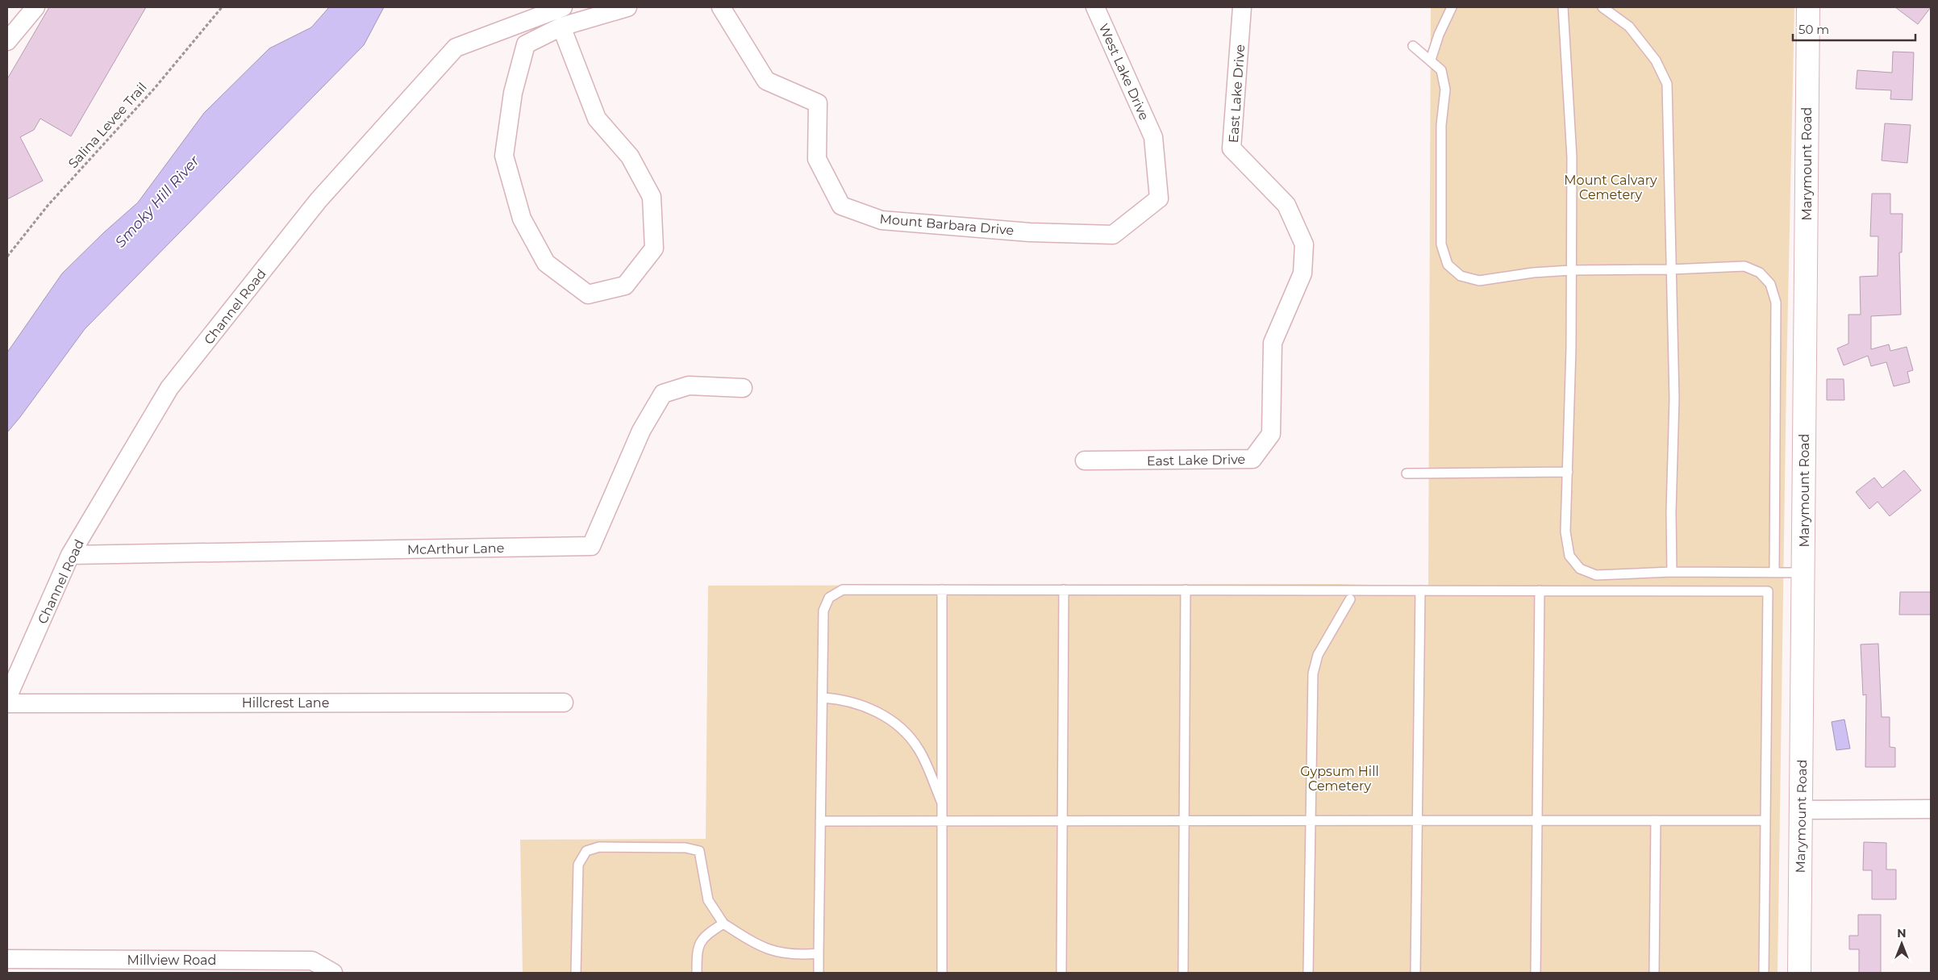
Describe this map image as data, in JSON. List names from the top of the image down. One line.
{"streets":{"street":["West Lake Drive","East Lake Drive","Marymount Road","Mount Barbara Drive","Channel Road","McArthur Lane","Hillcrest Lane","Millview Road"],"path":["Salina Levee Trail"]},"crossings":[["West Lake Drive","Mount Barbara Drive"],["Channel Road","McArthur Lane"]],"water":["Smoky Hill River"],"parks":["Mount Calvary Cemetery","Gypsum Hill Cemetery"],"scale_bar":"50 m","north":"top"}
